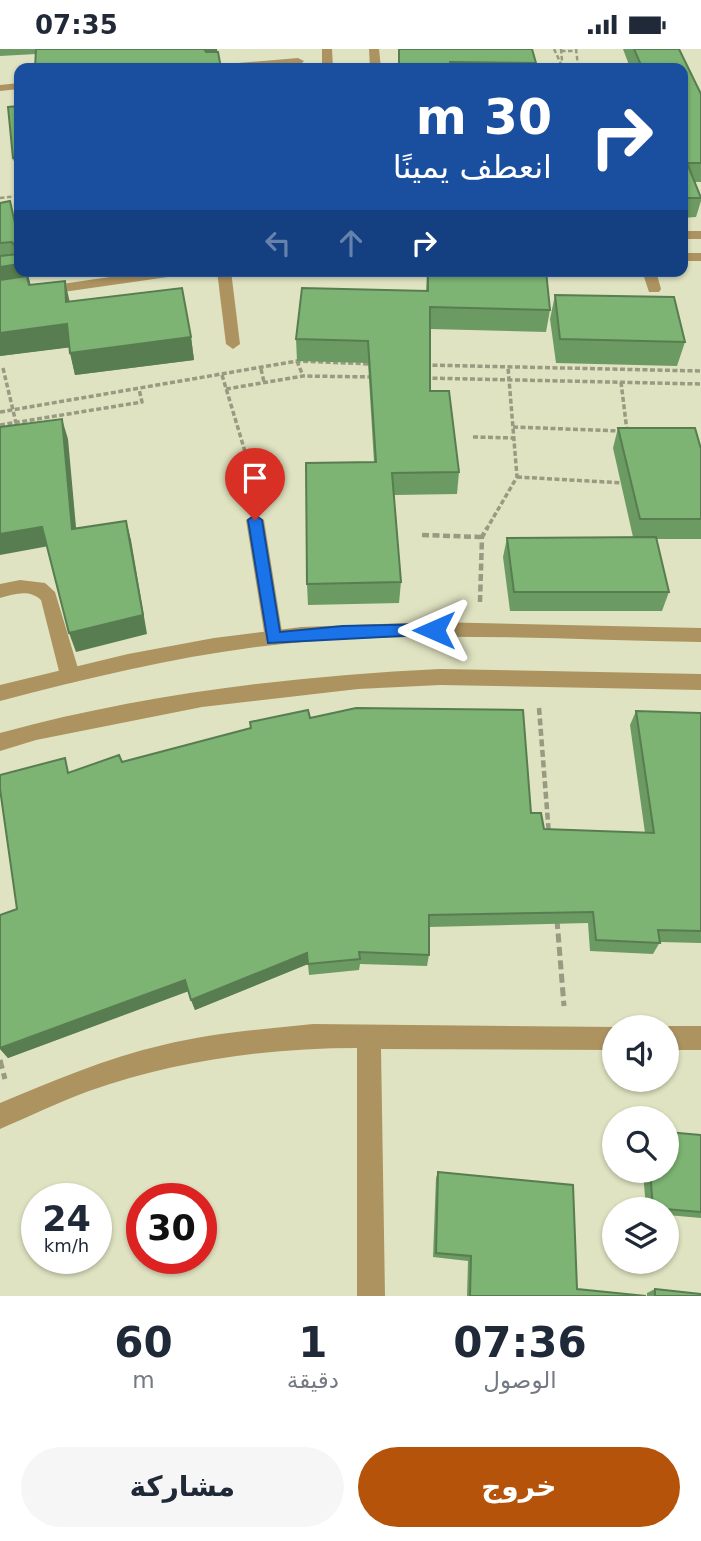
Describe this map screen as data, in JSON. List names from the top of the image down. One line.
{"page":{"status":"07:35","turn":["30 m","انعطف يمينًا"],"speed":"24 km/h","limit":"30","eta":["07:36","الوصول","1","دقيقة","60","m"],"buttons":["خروج","مشاركة"]}}
